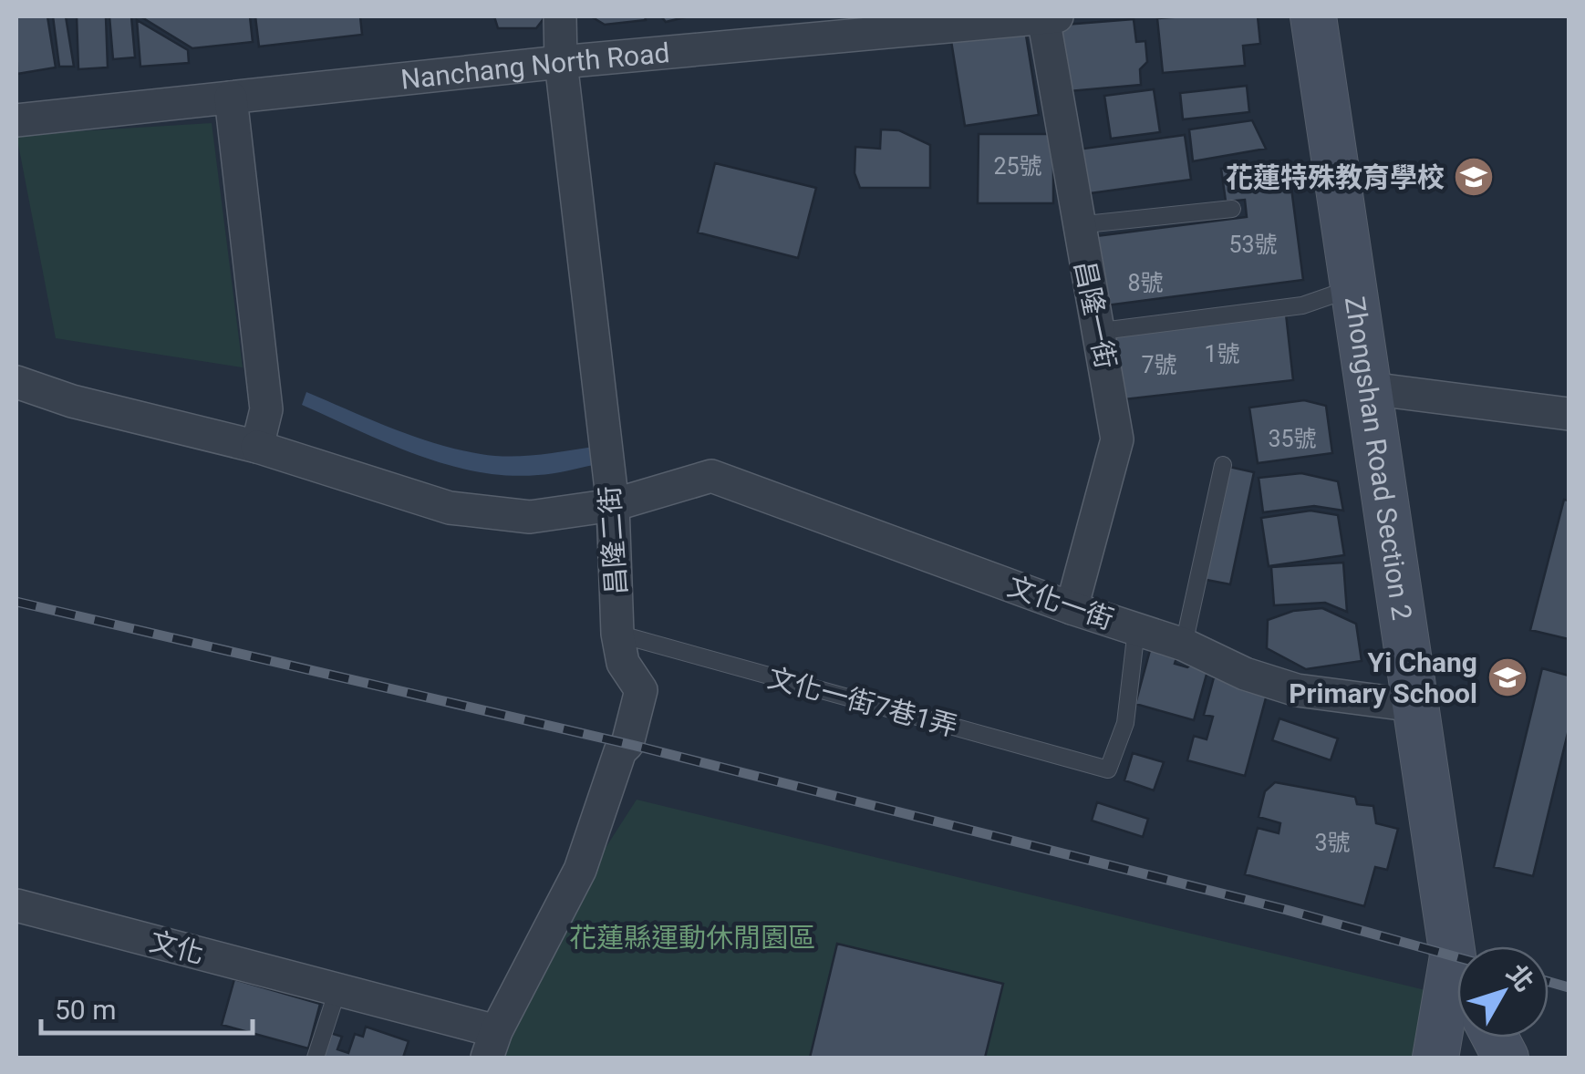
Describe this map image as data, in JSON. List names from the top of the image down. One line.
{"streets":{"street":["Nanchang North Road","昌隆一街","Zhongshan Road Section 2","昌隆二街","文化一街","文化"],"lane":["文化一街7巷1弄"]},"crossings":[["Nanchang North Road","昌隆一街"],["Nanchang North Road","昌隆二街"],["昌隆一街","文化一街"],["Zhongshan Road Section 2","文化一街"],["昌隆二街","文化一街"],["昌隆二街","文化一街7巷1弄"],["昌隆二街","文化"],["文化一街","文化一街7巷1弄"]],"parks":["花蓮縣運動休閒園區"],"places":{"school or university":["花蓮特殊教育學校","Yi Chang Primary School"]},"house_numbers":["25號","53號","8號","1號","7號","35號","3號"],"scale_bar":"50 m","north":"top right"}
